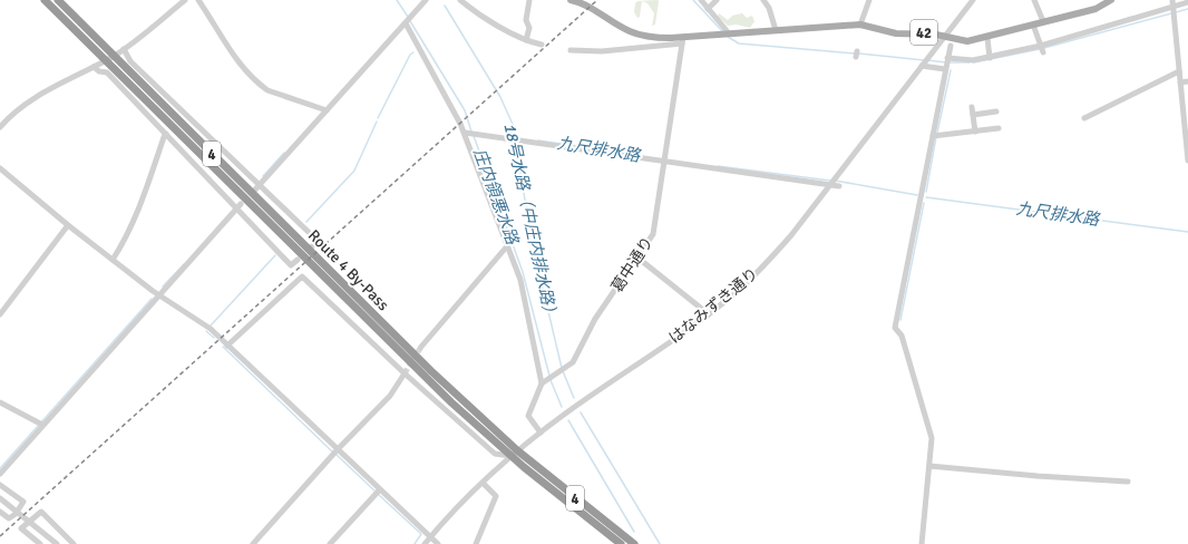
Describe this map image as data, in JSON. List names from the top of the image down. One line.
{"streets":{"highway":["4","Route 4 By-Pass"],"main road":["42"],"street":["葛中通り","はなみずき通り"]},"crossings":[["42","葛中通り"],["42","はなみずき通り"],["Route 4 By-Pass","はなみずき通り"]],"water":["九尺排水路","庄内領悪水路","18号水路（中庄内排水路）"]}
